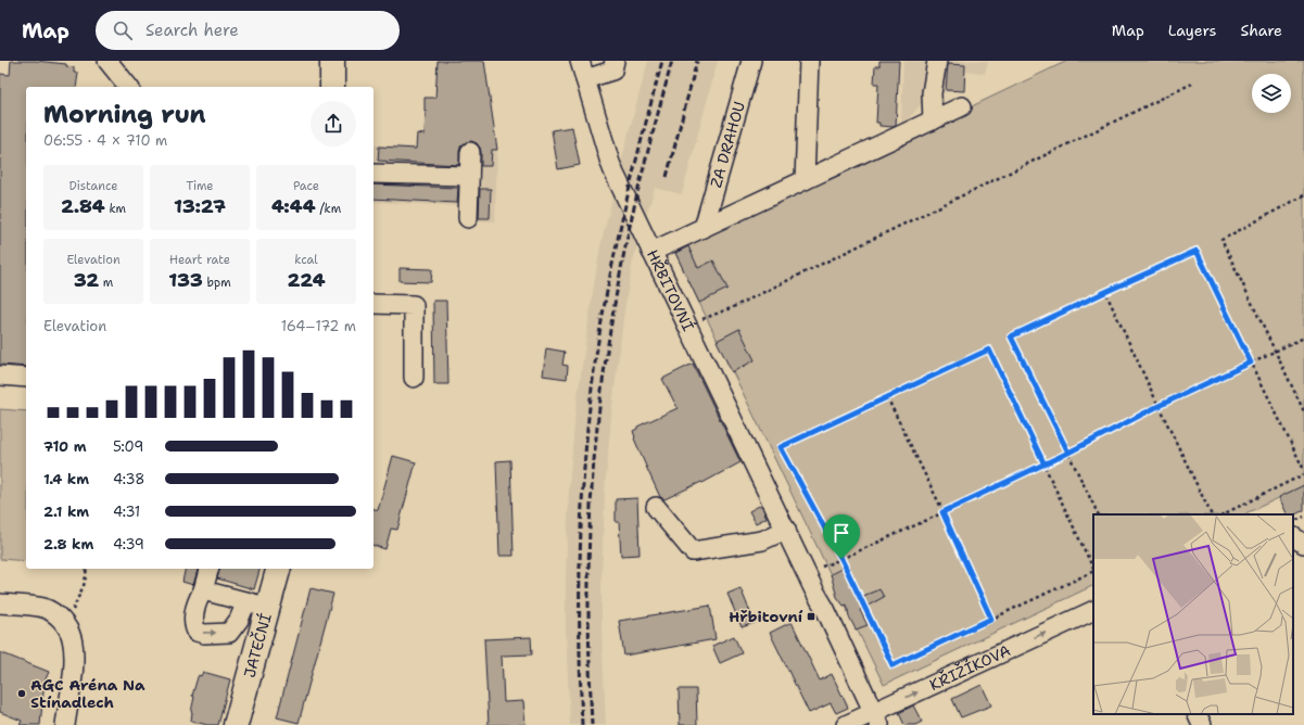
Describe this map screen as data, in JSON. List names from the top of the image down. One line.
{"streets":{"main road":["JATEČNÍ"],"street":["ZA DRAHOU","HŘBITOVNÍ","KŘIŽÍKOVA"]},"crossings":[["HŘBITOVNÍ","KŘIŽÍKOVA"]],"one_way":["KŘIŽÍKOVA"],"places":{"transit":["Hřbitovní"],"other":["AGC Aréna Na Stínadlech"]},"page":{"header":"Map","search":"Search here","nav":["Map","Layers","Share"],"heading":["Morning run","06:55 · 4 × 710 m"],"stats":[["Distance","2.84 km"],["Time","13:27"],["Pace","4:44 /km"],["Elevation","32 m"],["Heart rate","133 bpm"],["kcal","224"]],"chart":["Elevation","164–172 m"],"list":[{"name":"710 m","note":"5:09"},{"name":"1.4 km","note":"4:38"},{"name":"2.1 km","note":"4:31"},{"name":"2.8 km","note":"4:39"}]}}
